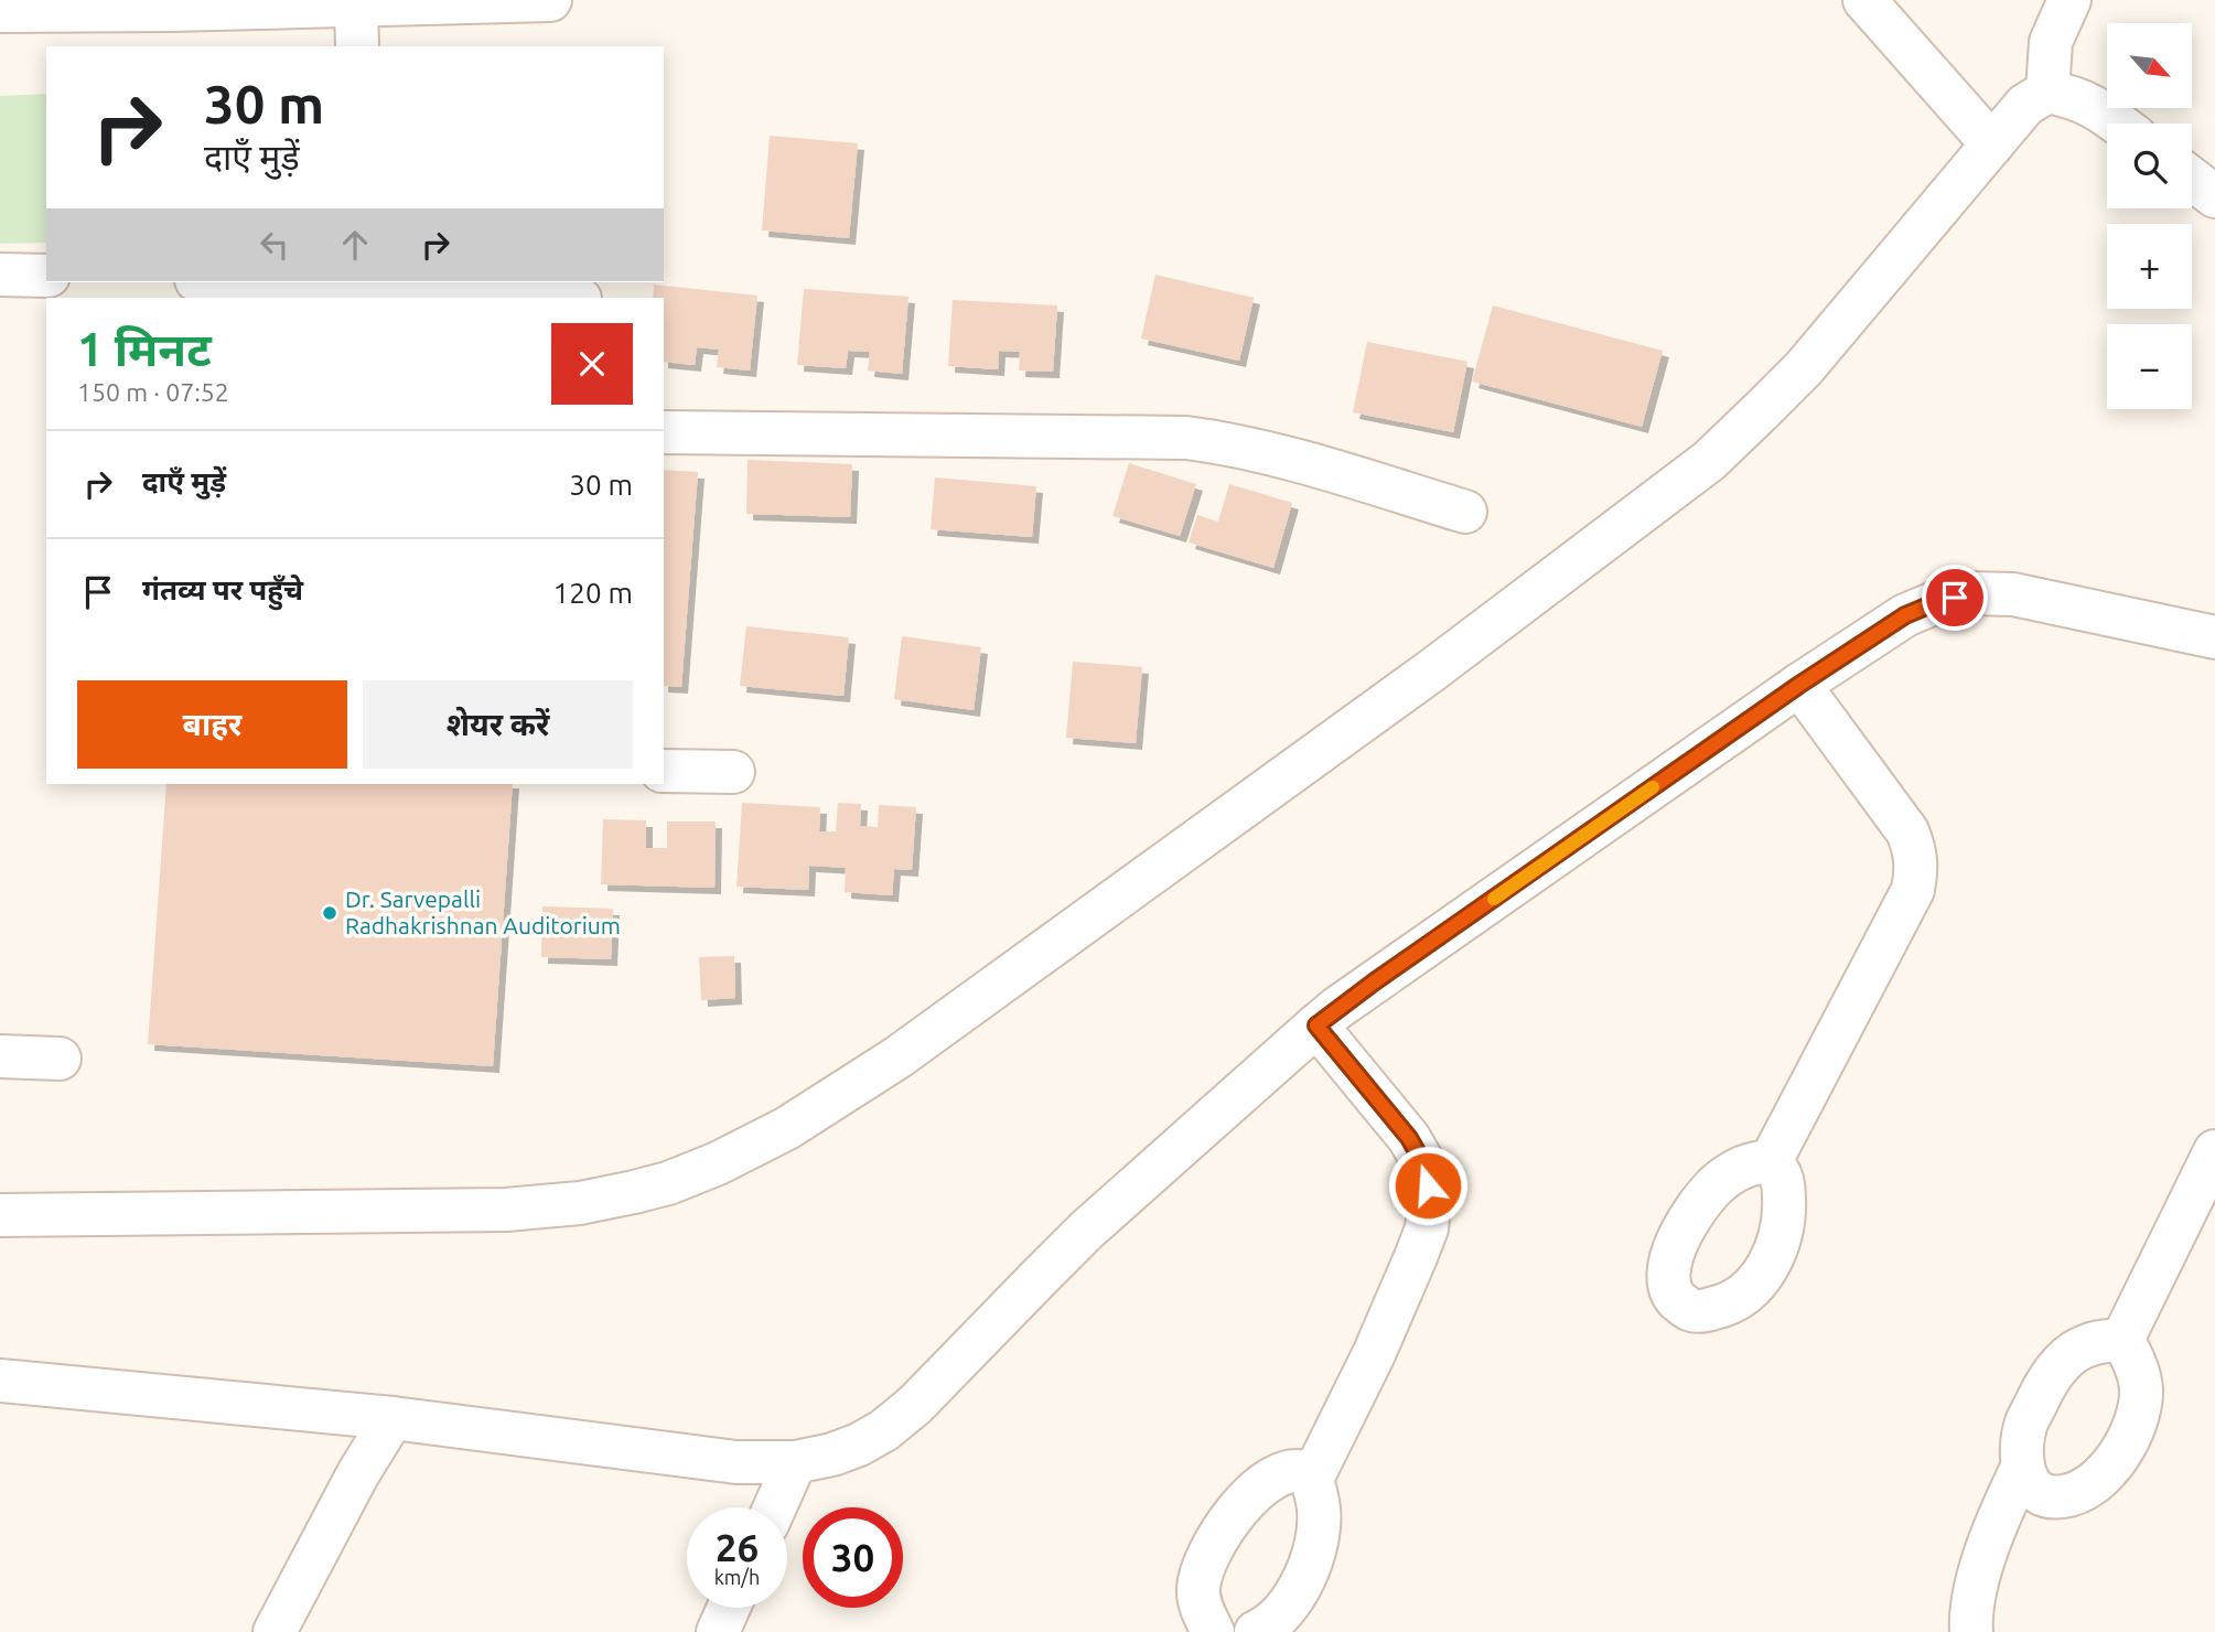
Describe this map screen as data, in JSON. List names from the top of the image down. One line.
{"places":["Dr. Sarvepalli Radhakrishnan Auditorium"],"north":"bottom right","page":{"map_buttons":["+","−"],"turn":["30 m","दाएँ मुड़ें"],"heading":["1 मिनट","150 m · 07:52"],"list":[{"name":"दाएँ मुड़ें","value":"30 m"},{"name":"गंतव्य पर पहुँचे","value":"120 m"}],"buttons":["बाहर","शेयर करें"],"speed":"26 km/h","limit":"30"}}
